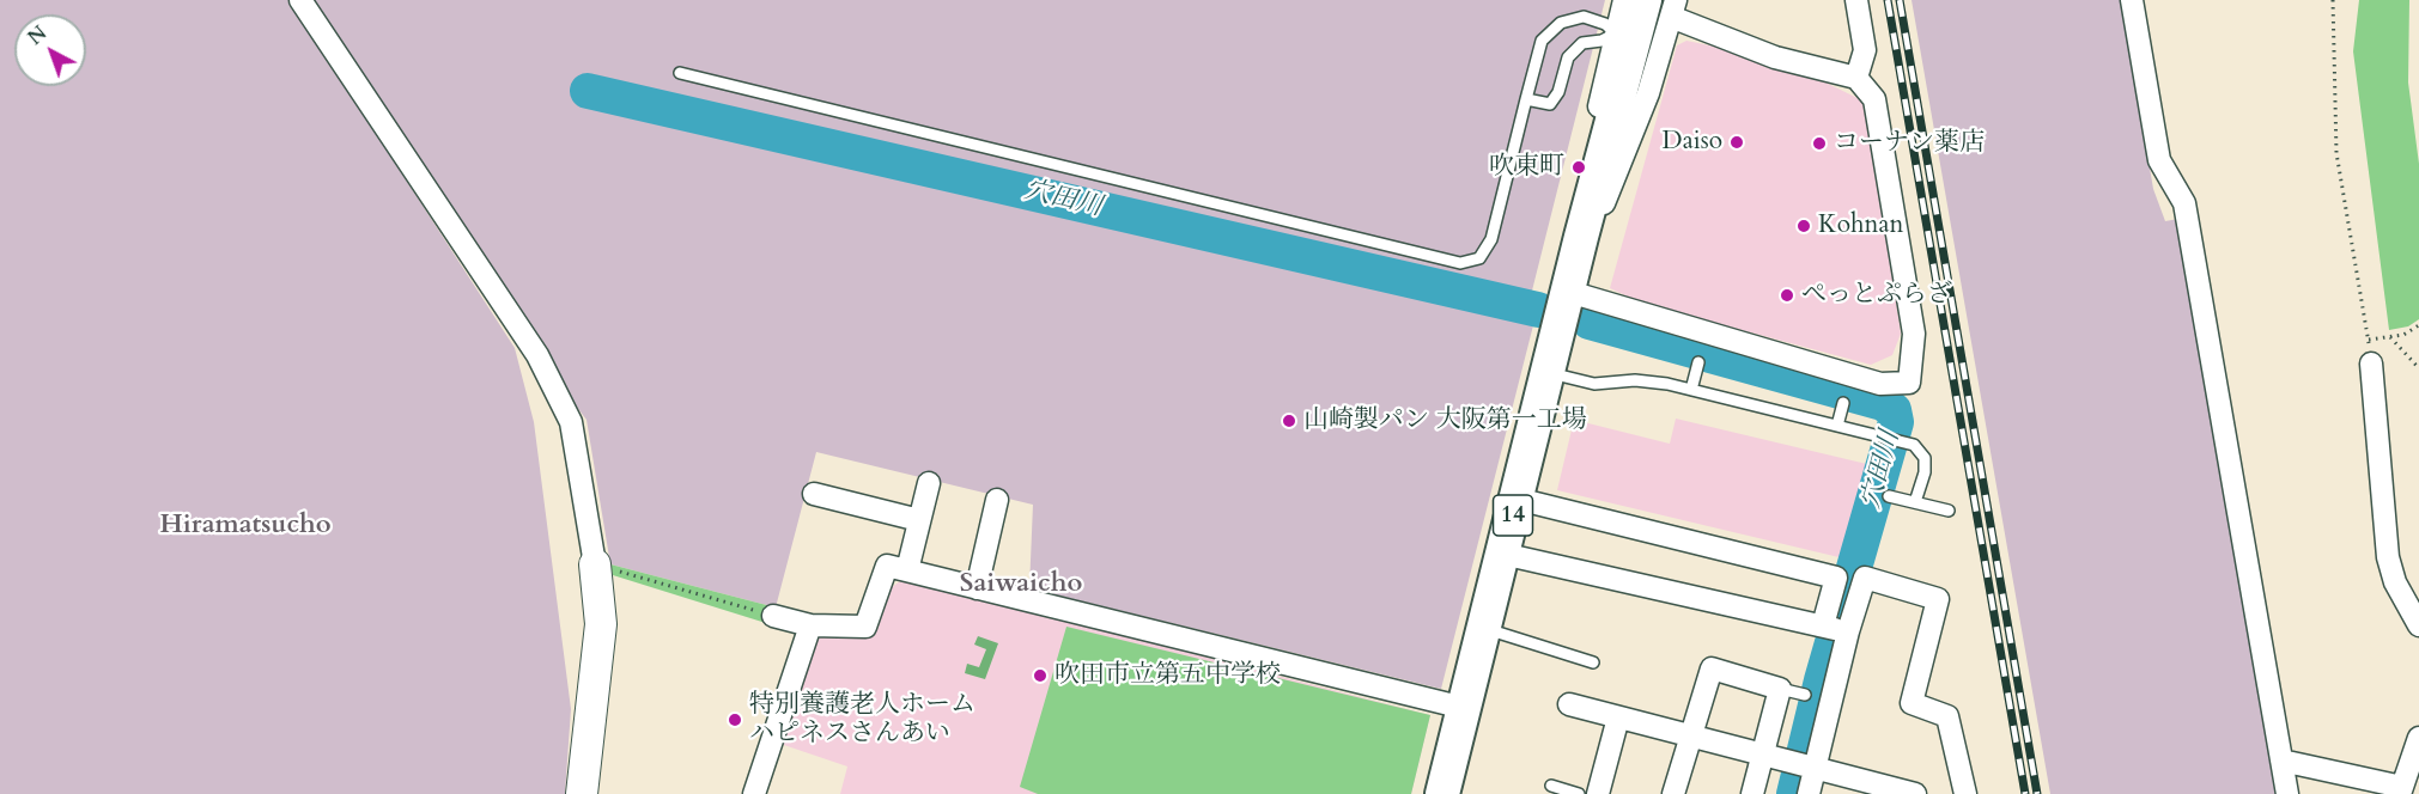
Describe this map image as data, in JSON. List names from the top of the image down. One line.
{"streets":{"main road":["14"]},"districts":["Hiramatsucho","Saiwaicho"],"water":["穴田川"],"places":["Daiso","コーナン薬店","吹東町","Kohnan","ぺっとぷらざ","山崎製パン 大阪第一工場","吹田市立第五中学校","特別養護老人ホーム ハピネスさんあい"],"north":"top left"}
